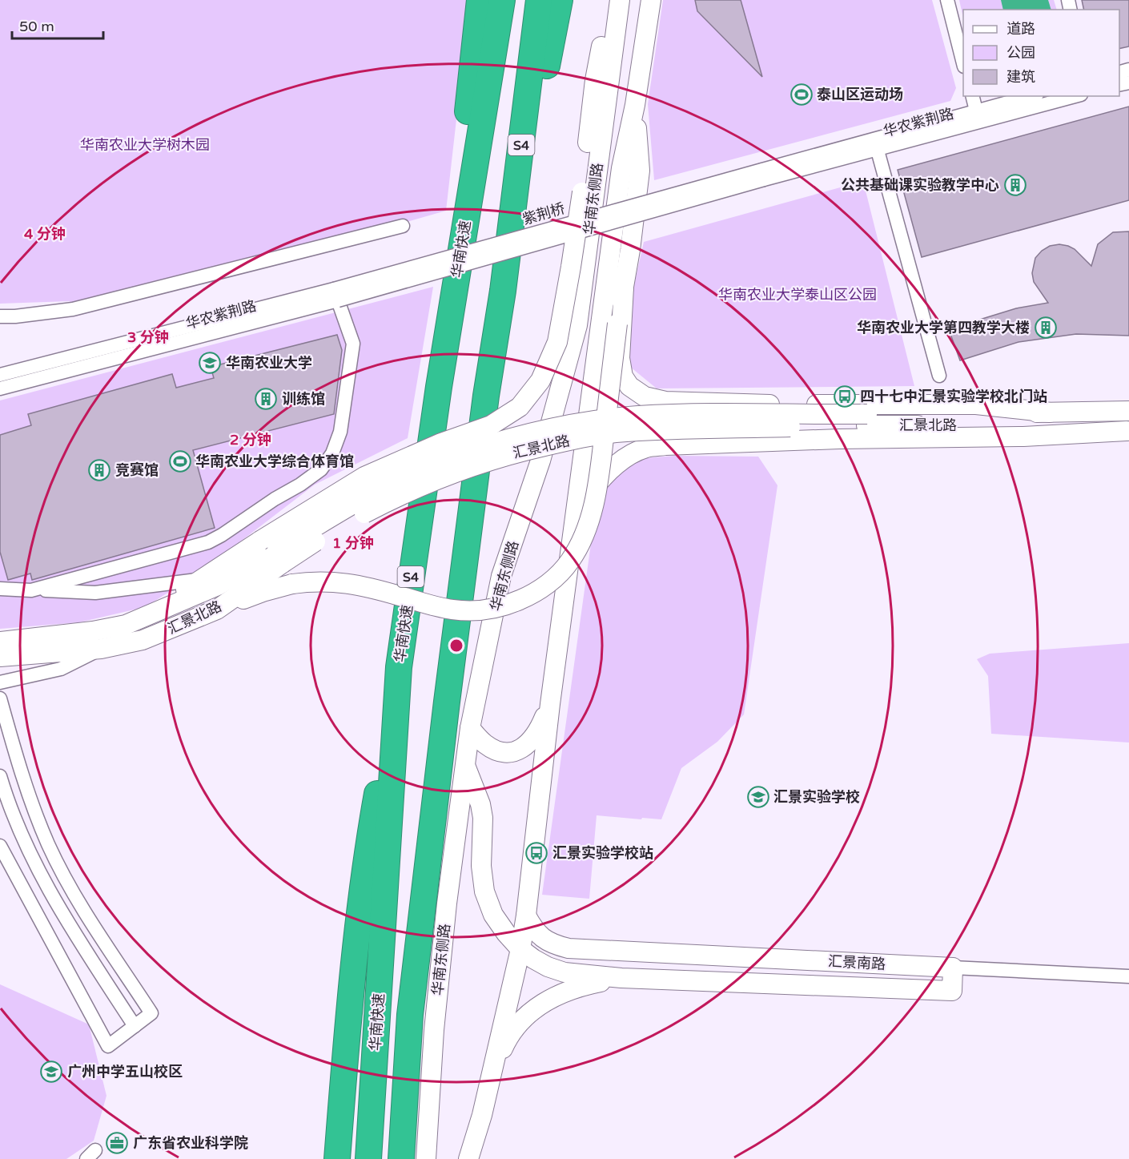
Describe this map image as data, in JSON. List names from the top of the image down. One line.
{"streets":{"highway":["S4","华南快速"],"street":["华农紫荆路","华南东侧路","紫荆桥","汇景北路","汇景南路"]},"crossings":[["华农紫荆路","紫荆桥"],["华南东侧路","汇景南路"]],"parks":["华南农业大学树木园","华南农业大学泰山区公园"],"places":{"sports":["泰山区运动场","华南农业大学综合体育馆"],"building":["公共基础课实验教学中心","华南农业大学第四教学大楼","训练馆","竞赛馆"],"school or university":["华南农业大学","汇景实验学校","广州中学五山校区"],"bus stop":["四十七中汇景实验学校北门站","汇景实验学校站"],"office":["广东省农业科学院"]},"legend":["道路","公园","建筑"],"scale_bar":"50 m","rings":["4 分钟","3 分钟","2 分钟","1 分钟"]}
